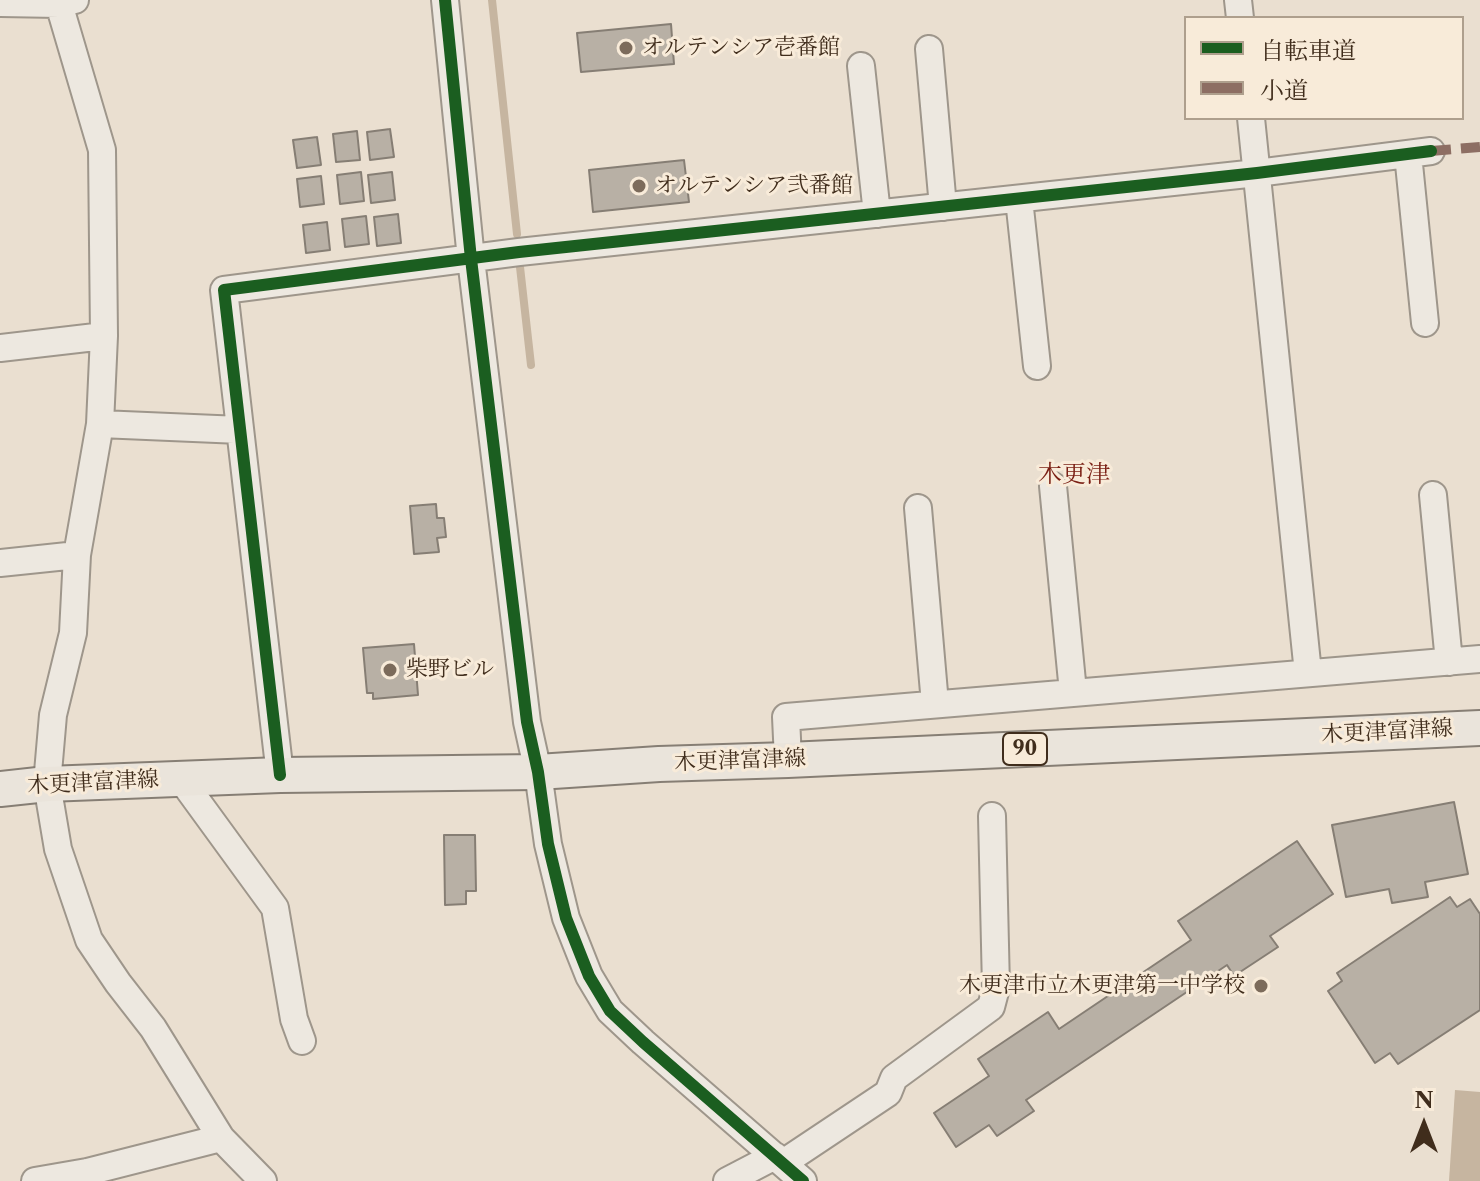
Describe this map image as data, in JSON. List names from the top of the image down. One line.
{"streets":{"main road":["木更津富津線","90"]},"districts":["木更津"],"places":["オルテンシア壱番館","オルテンシア弐番館","柴野ビル","木更津市立木更津第一中学校"],"legend":["自転車道","小道"],"north":"top"}
